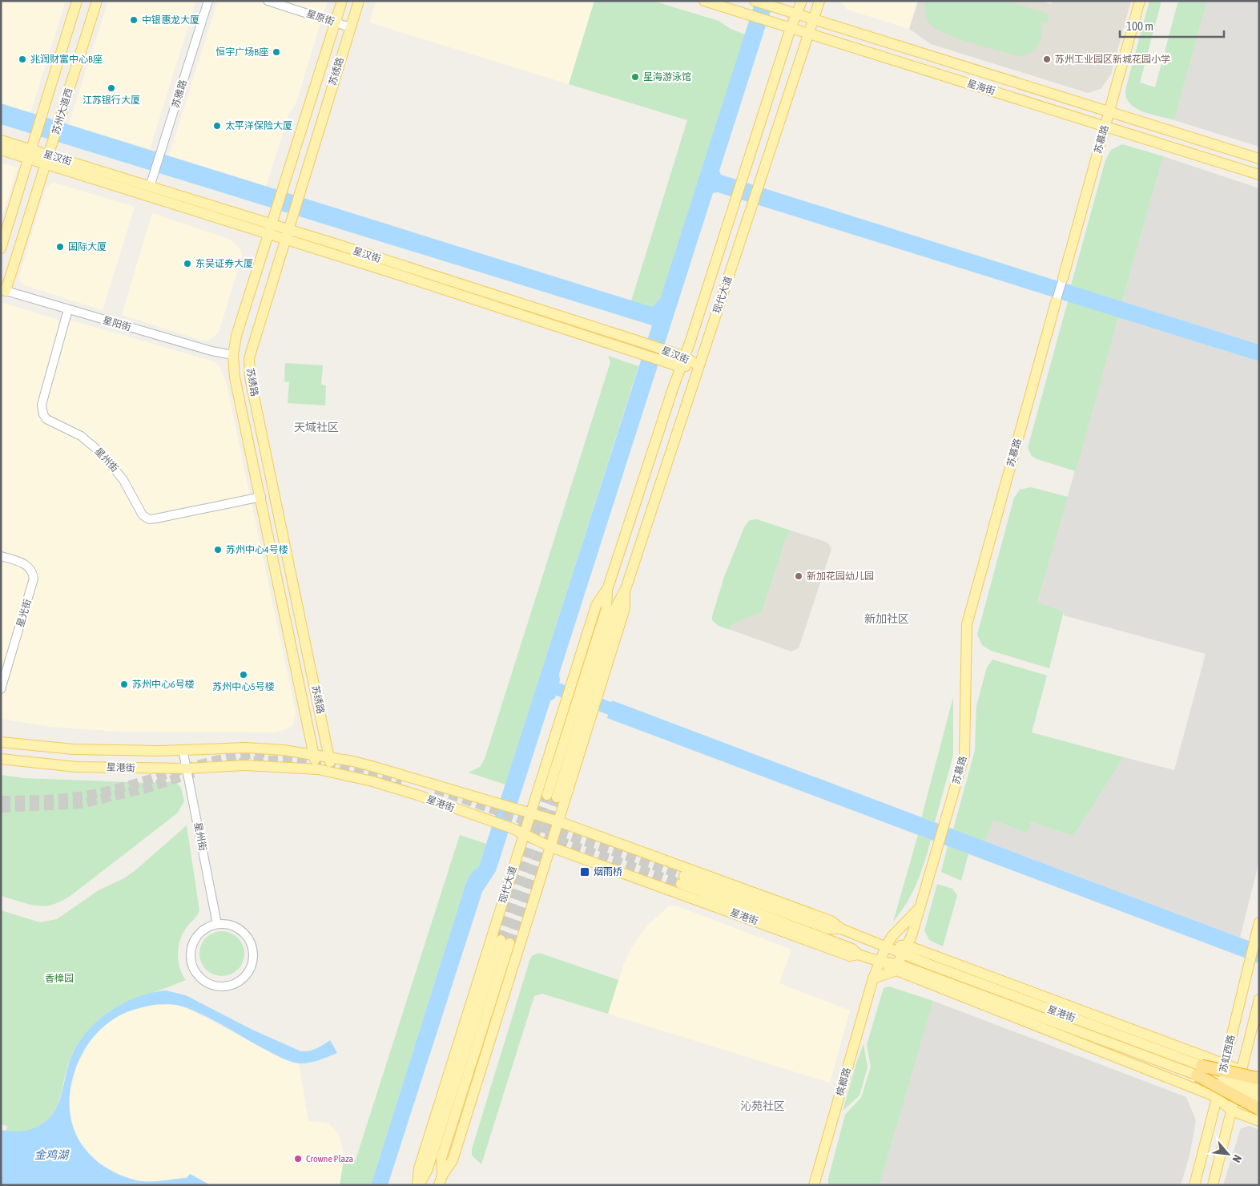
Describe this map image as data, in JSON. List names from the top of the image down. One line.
{"streets":{"main road":["苏绣路","星海街","苏州大道西","苏慕路","星汉街","现代大道","星港街","苏虹西路","槟榔路"],"street":["星原街","苏雅路","星阳街","星州街","星光街"]},"crossings":[["星原街","苏绣路"],["苏绣路","星汉街"],["苏绣路","星阳街"],["苏绣路","星州街"],["苏绣路","星港街"],["星海街","苏慕路"],["星海街","现代大道"],["苏雅路","星汉街"],["苏州大道西","星汉街"],["苏州大道西","星阳街"],["苏慕路","星港街"],["苏慕路","槟榔路"],["星汉街","现代大道"],["现代大道","星港街"],["星阳街","星州街"],["星州街","星港街"]],"districts":["天域社区","新加社区","沁苑社区"],"water":["金鸡湖"],"parks":["香樟园"],"places":{"other":["中银惠龙大厦","恒宇广场B座","兆润财富中心B座","苏州工业园区新城花园小学","星海游泳馆","江苏银行大厦","太平洋保险大厦","国际大厦","东吴证券大厦","苏州中心4号楼","新加花园幼儿园","苏州中心5号楼","苏州中心6号楼","Crowne Plaza"],"transit":["烟雨桥"]},"scale_bar":"100 m","north":"bottom right"}
